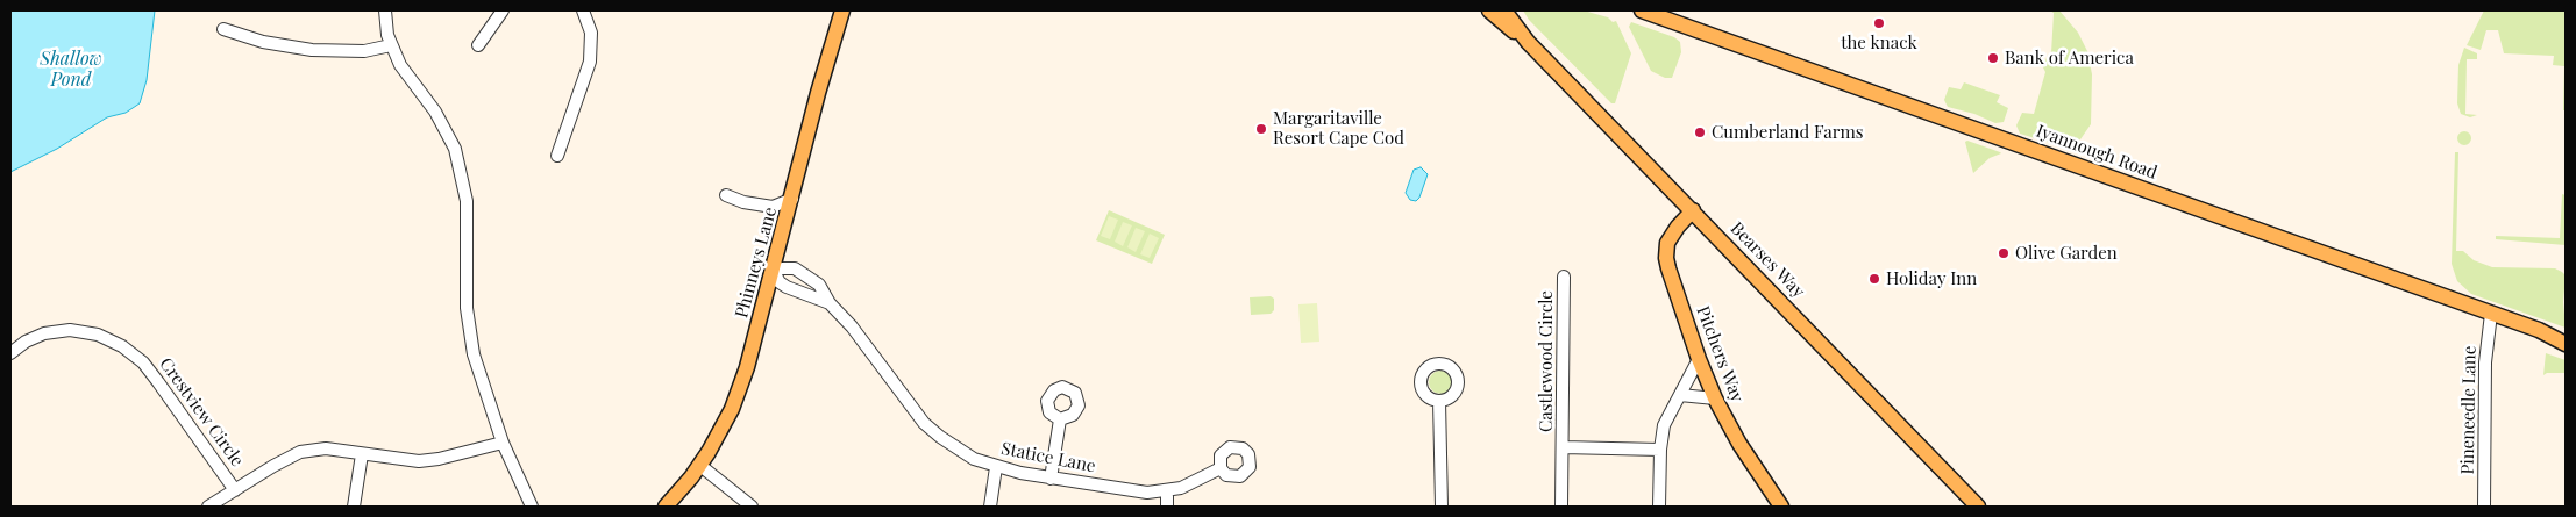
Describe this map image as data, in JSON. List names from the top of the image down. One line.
{"streets":{"main road":["Iyannough Road","Bearses Way","Phinneys Lane","Pitchers Way"],"street":["Castlewood Circle","Pineneedle Lane","Crestview Circle","Statice Lane"]},"crossings":[["Iyannough Road","Pineneedle Lane"],["Bearses Way","Pitchers Way"],["Phinneys Lane","Statice Lane"]],"water":["Shallow Pond"],"places":["the knack","Bank of America","Margaritaville Resort Cape Cod","Cumberland Farms","Olive Garden","Holiday Inn"]}
